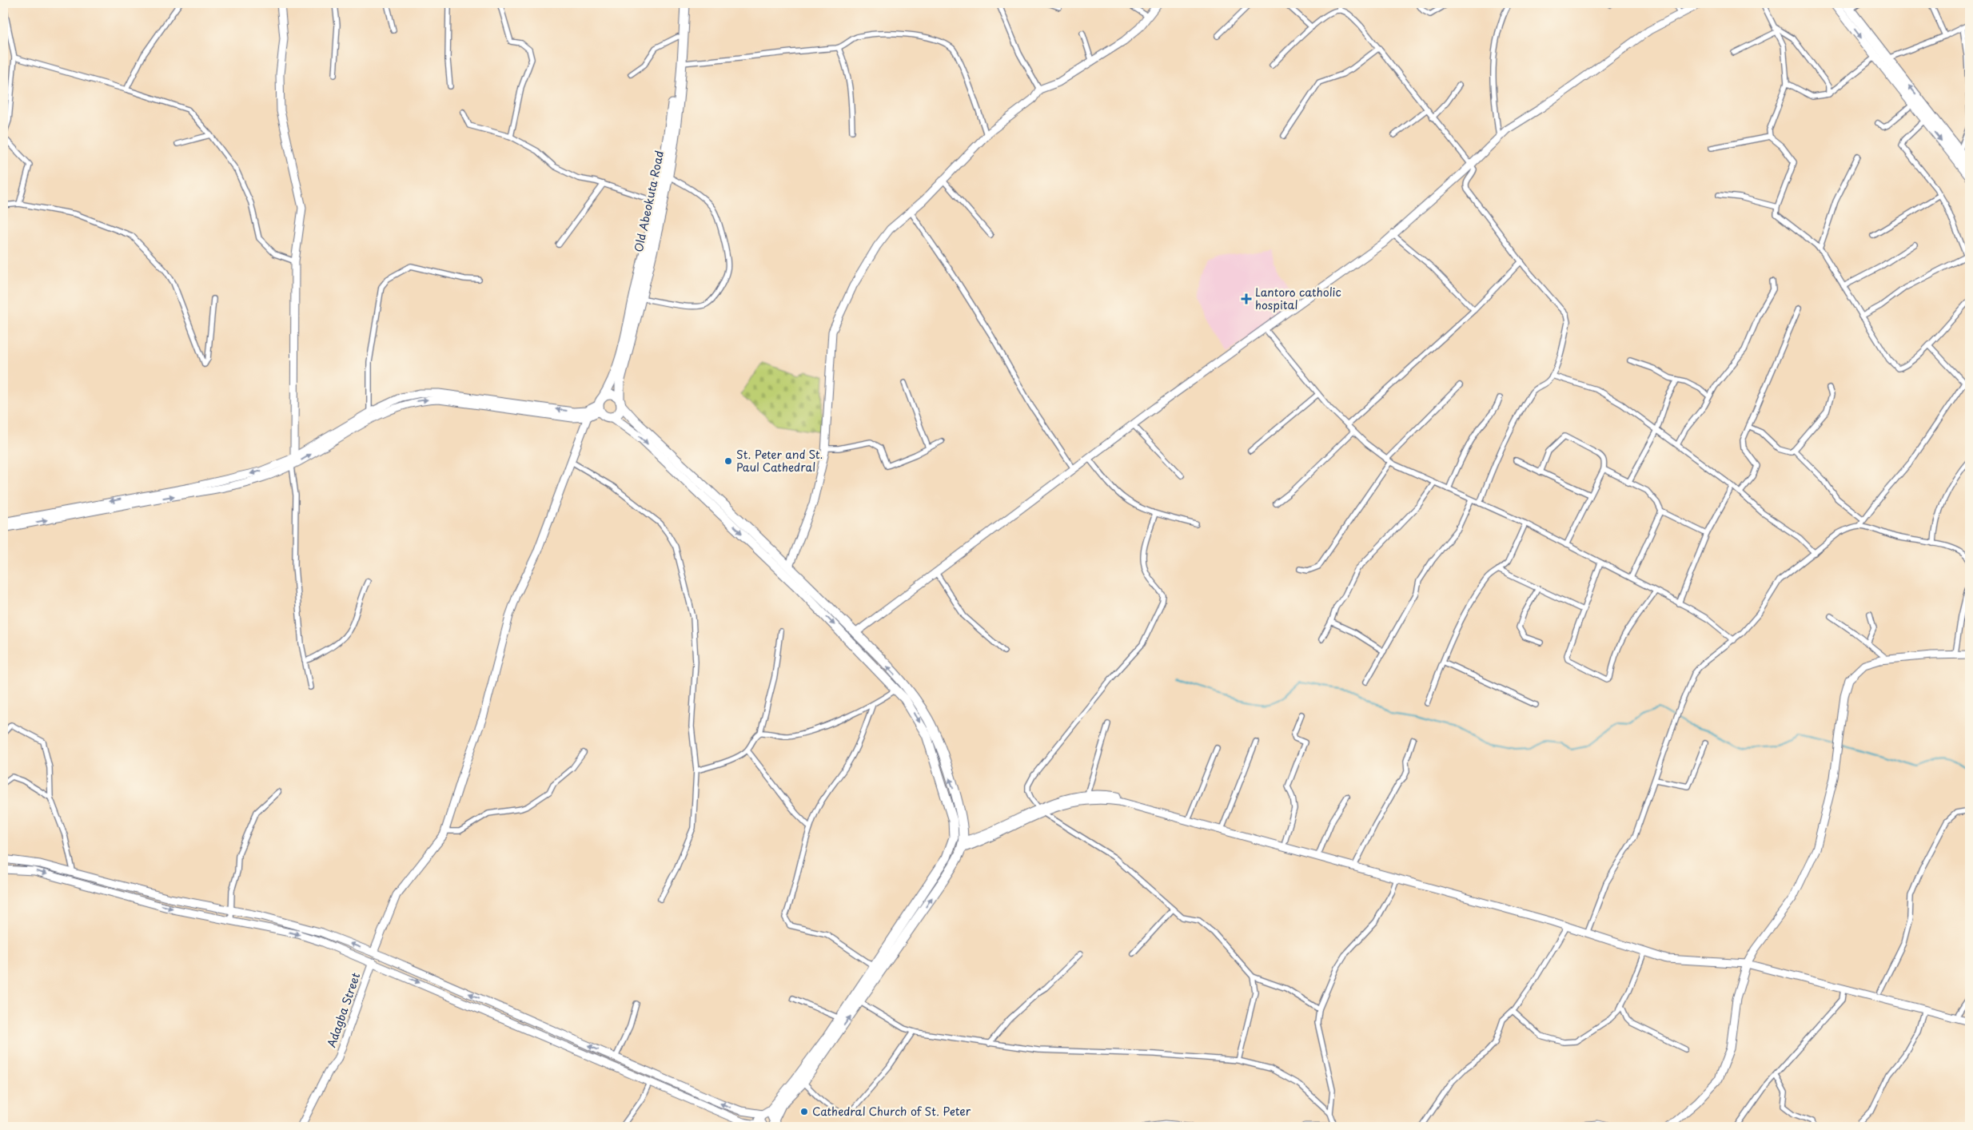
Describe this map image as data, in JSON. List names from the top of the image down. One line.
{"streets":{"highway":["Old Abeokuta Road"],"street":["Adagba Street"]},"places":{"health":["Lantoro catholic hospital"],"other":["St. Peter and St. Paul Cathedral","Cathedral Church of St. Peter"]}}
